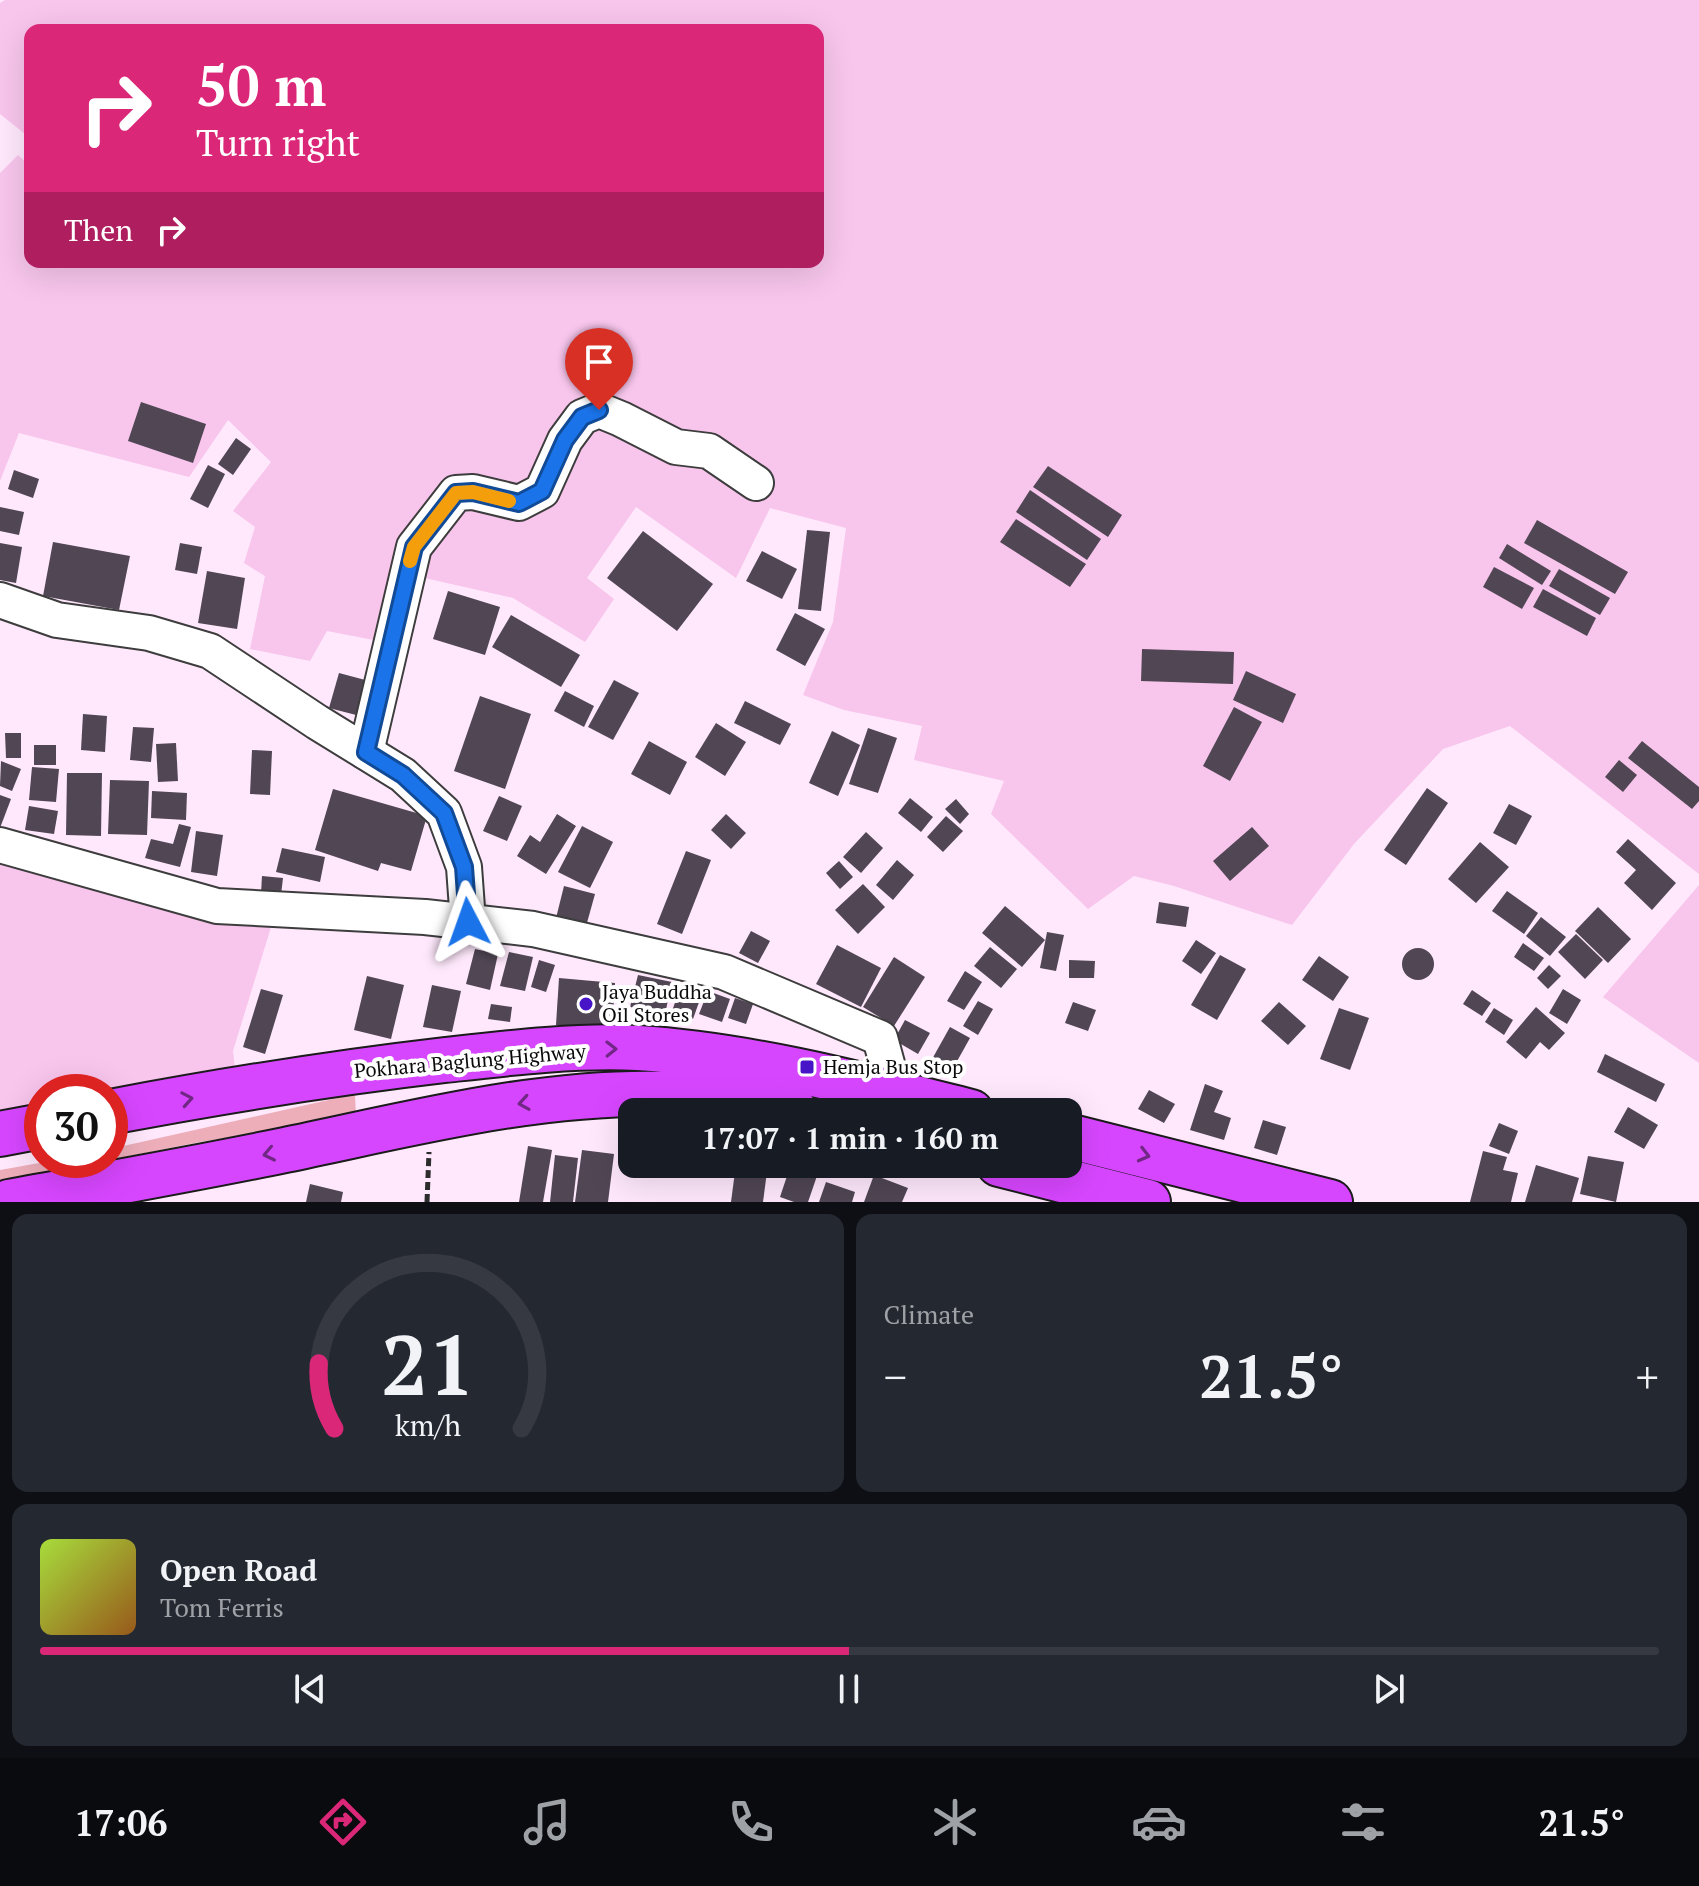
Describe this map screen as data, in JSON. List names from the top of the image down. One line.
{"streets":{"highway":["Pokhara Baglung Highway"]},"places":{"other":["Jaya Buddha Oil Stores"],"transit":["Hemja Bus Stop"]},"page":{"turn":["50 m","Turn right"],"then":"Then","limit":"30","trip":"17:07 · 1 min · 160 m","tile":"Climate","heat":["−","21.5°","+"],"song":["Open Road","Tom Ferris"],"tabs":["17:06","21.5°"],"gauge":["21","km/h"]}}
